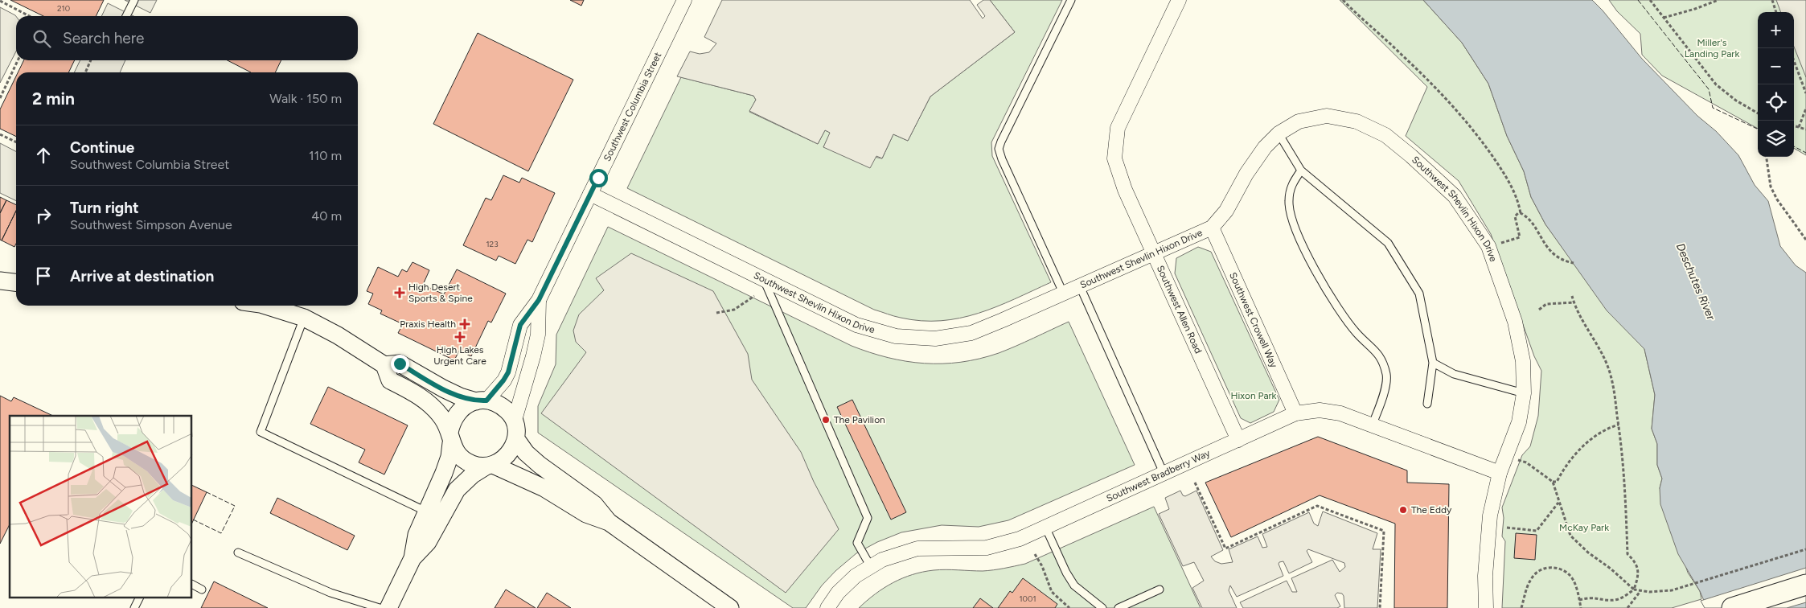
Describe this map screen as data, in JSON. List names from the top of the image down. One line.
{"streets":{"street":["Southwest Columbia Street","Southwest Shevlin Hixon Drive","Southwest Allen Road","Southwest Crowell Way","Southwest Bradberry Way"]},"crossings":[["Southwest Columbia Street","Southwest Shevlin Hixon Drive"],["Southwest Shevlin Hixon Drive","Southwest Allen Road"],["Southwest Shevlin Hixon Drive","Southwest Crowell Way"],["Southwest Shevlin Hixon Drive","Southwest Bradberry Way"],["Southwest Allen Road","Southwest Bradberry Way"],["Southwest Crowell Way","Southwest Bradberry Way"]],"water":["Deschutes River"],"parks":["Miller's Landing Park","Hixon Park","McKay Park"],"places":{"health":["High Desert Sports & Spine","Praxis Health","High Lakes Urgent Care"],"other":["The Pavilion","The Eddy"]},"house_numbers":["210","123","1001"],"page":{"map_buttons":["+","−"],"search":"Search here","heading":["2 min","Walk · 150 m"],"list":[["Continue","Southwest Columbia Street","110 m"],["Turn right","Southwest Simpson Avenue","40 m"],"Arrive at destination"]}}
